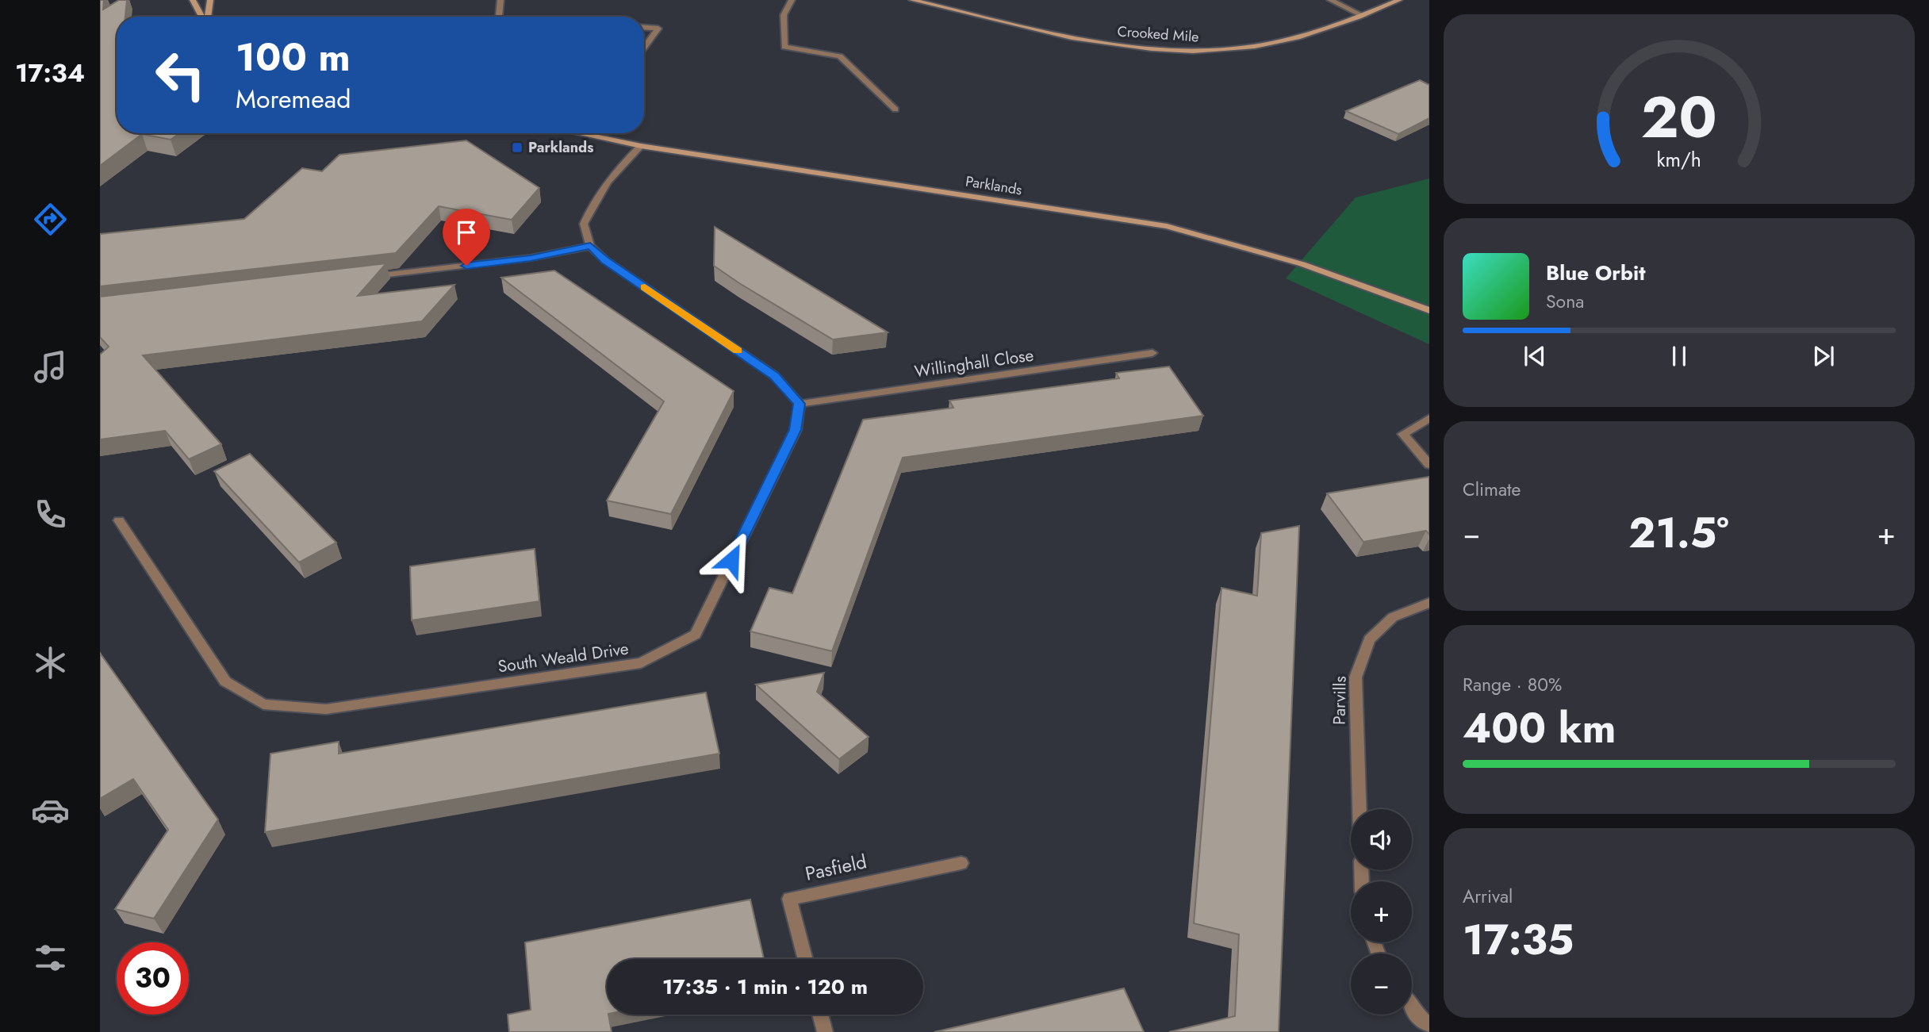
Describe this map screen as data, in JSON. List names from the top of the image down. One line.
{"streets":{"street":["Crooked Mile","Parklands","Willinghall Close","South Weald Drive","Parvills","Pasfield"]},"crossings":[["Willinghall Close","South Weald Drive"]],"places":{"transit":["Parklands"]},"page":{"tabs":"17:34","turn":["100 m","Moremead"],"song":["Blue Orbit","Sona"],"tile":["Climate",["Range · 80%","400 km"],["Arrival","17:35"]],"heat":["−","21.5°","+"],"map_buttons":["+","−"],"limit":"30","trip":"17:35 · 1 min · 120 m","gauge":["20","km/h"]}}
